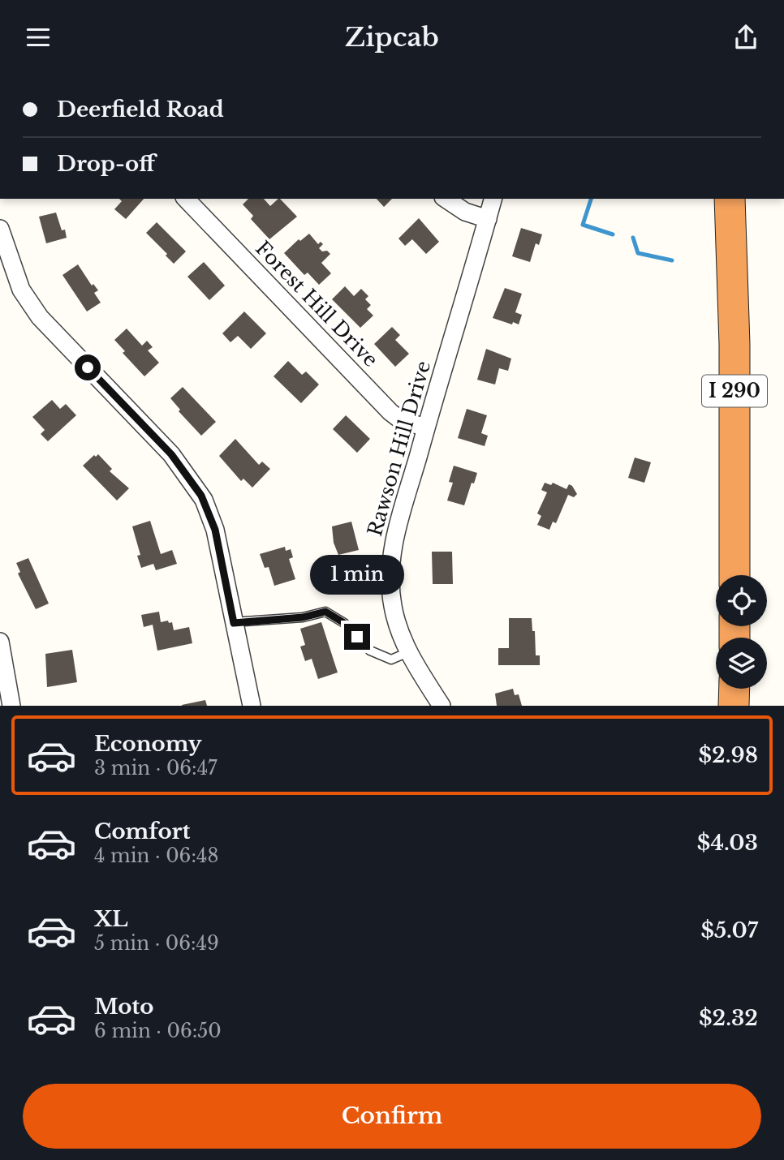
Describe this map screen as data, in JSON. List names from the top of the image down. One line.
{"streets":{"highway":["I 290"],"street":["Forest Hill Drive","Rawson Hill Drive"]},"crossings":[["Forest Hill Drive","Rawson Hill Drive"]],"page":{"header":"Zipcab","banner":["Deerfield Road","Drop-off"],"bubble":"1 min","list":[{"name":"Economy","note":"3 min · 06:47","value":"$2.98"},{"name":"Comfort","note":"4 min · 06:48","value":"$4.03"},{"name":"XL","note":"5 min · 06:49","value":"$5.07"},{"name":"Moto","note":"6 min · 06:50","value":"$2.32"}],"buttons":"Confirm"}}
